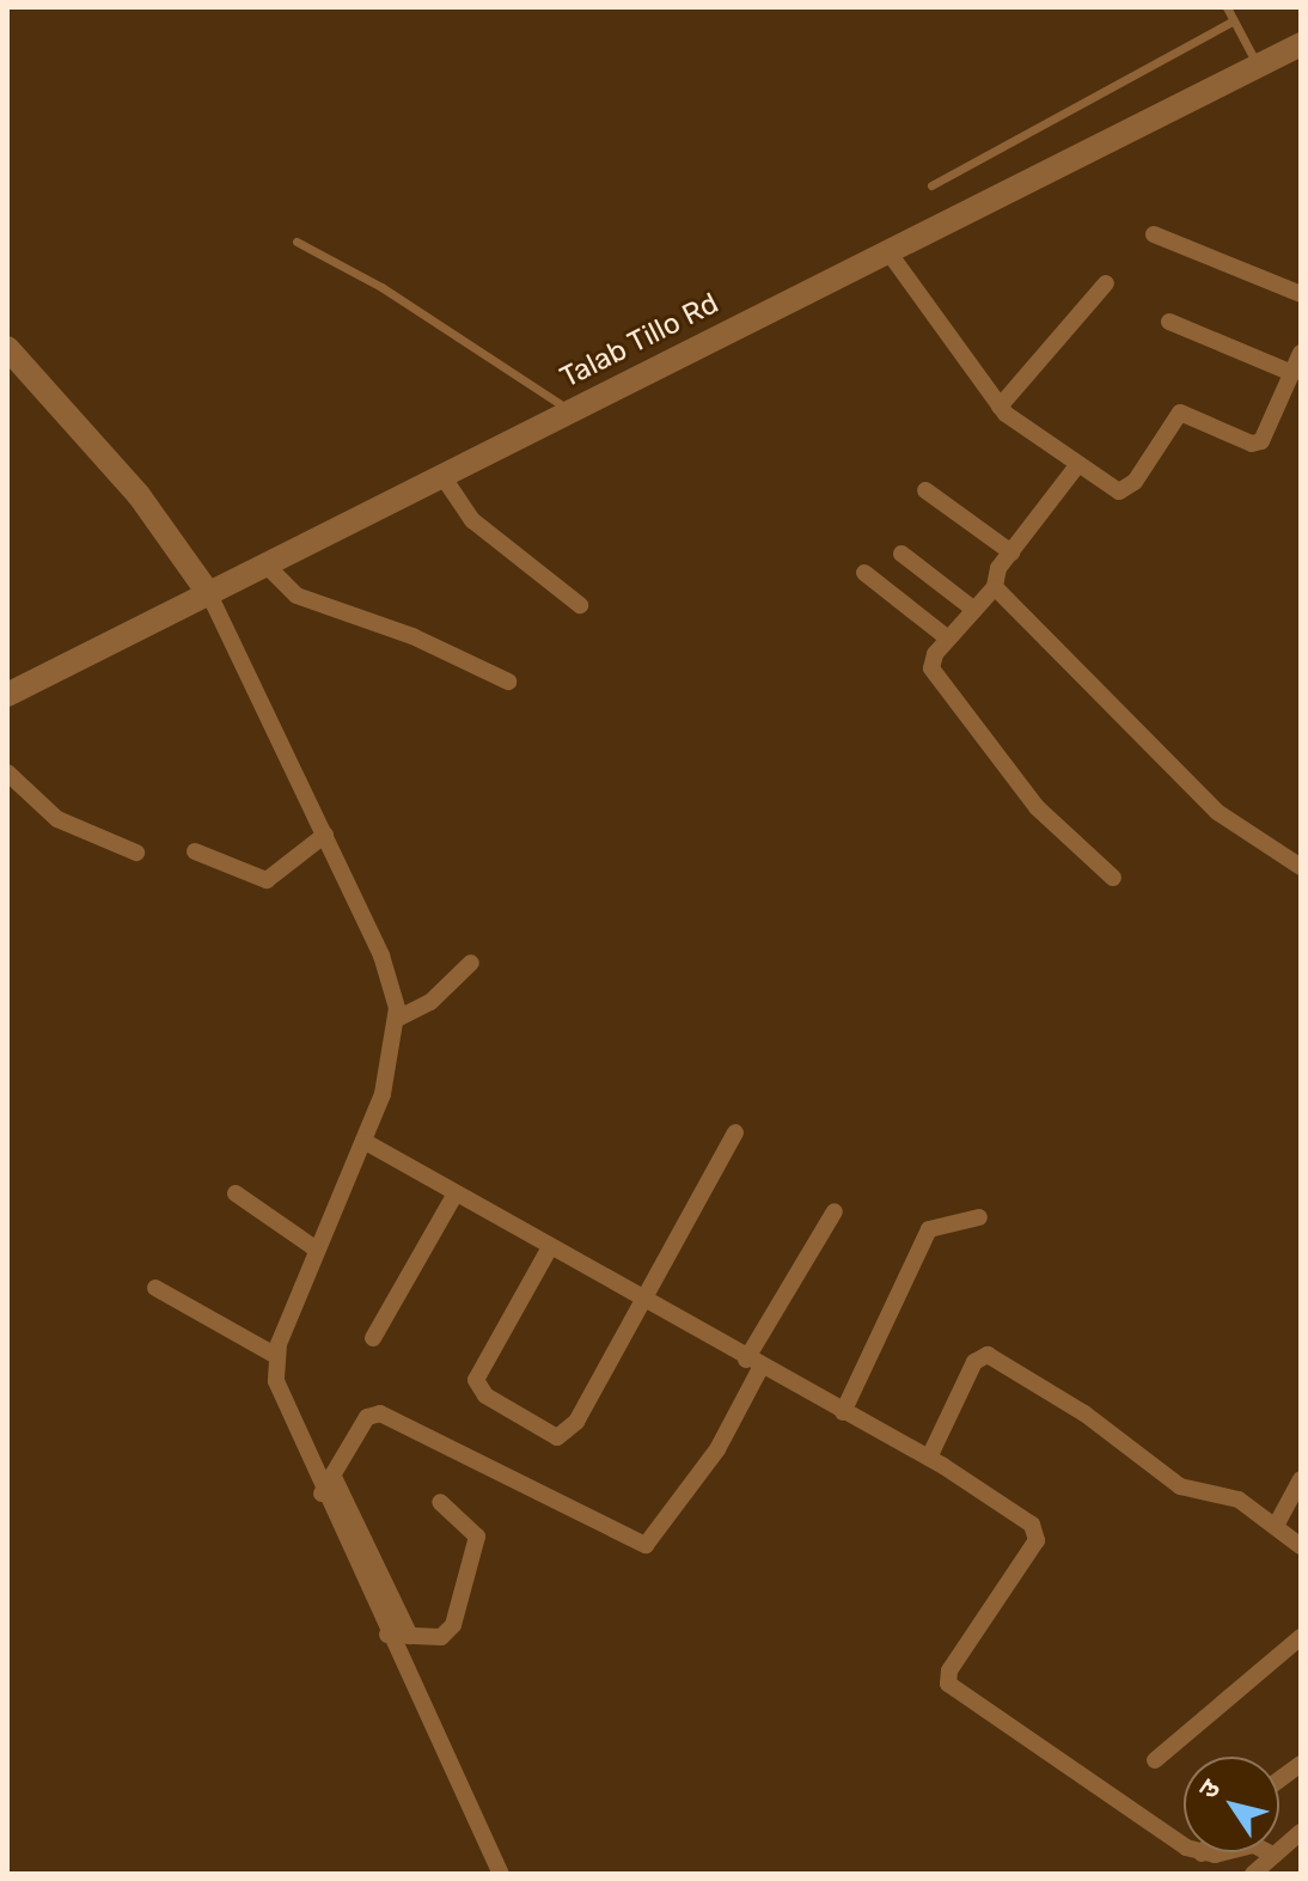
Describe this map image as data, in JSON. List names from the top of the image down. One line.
{"streets":{"main road":["Talab Tillo Rd"]},"north":"top left"}
